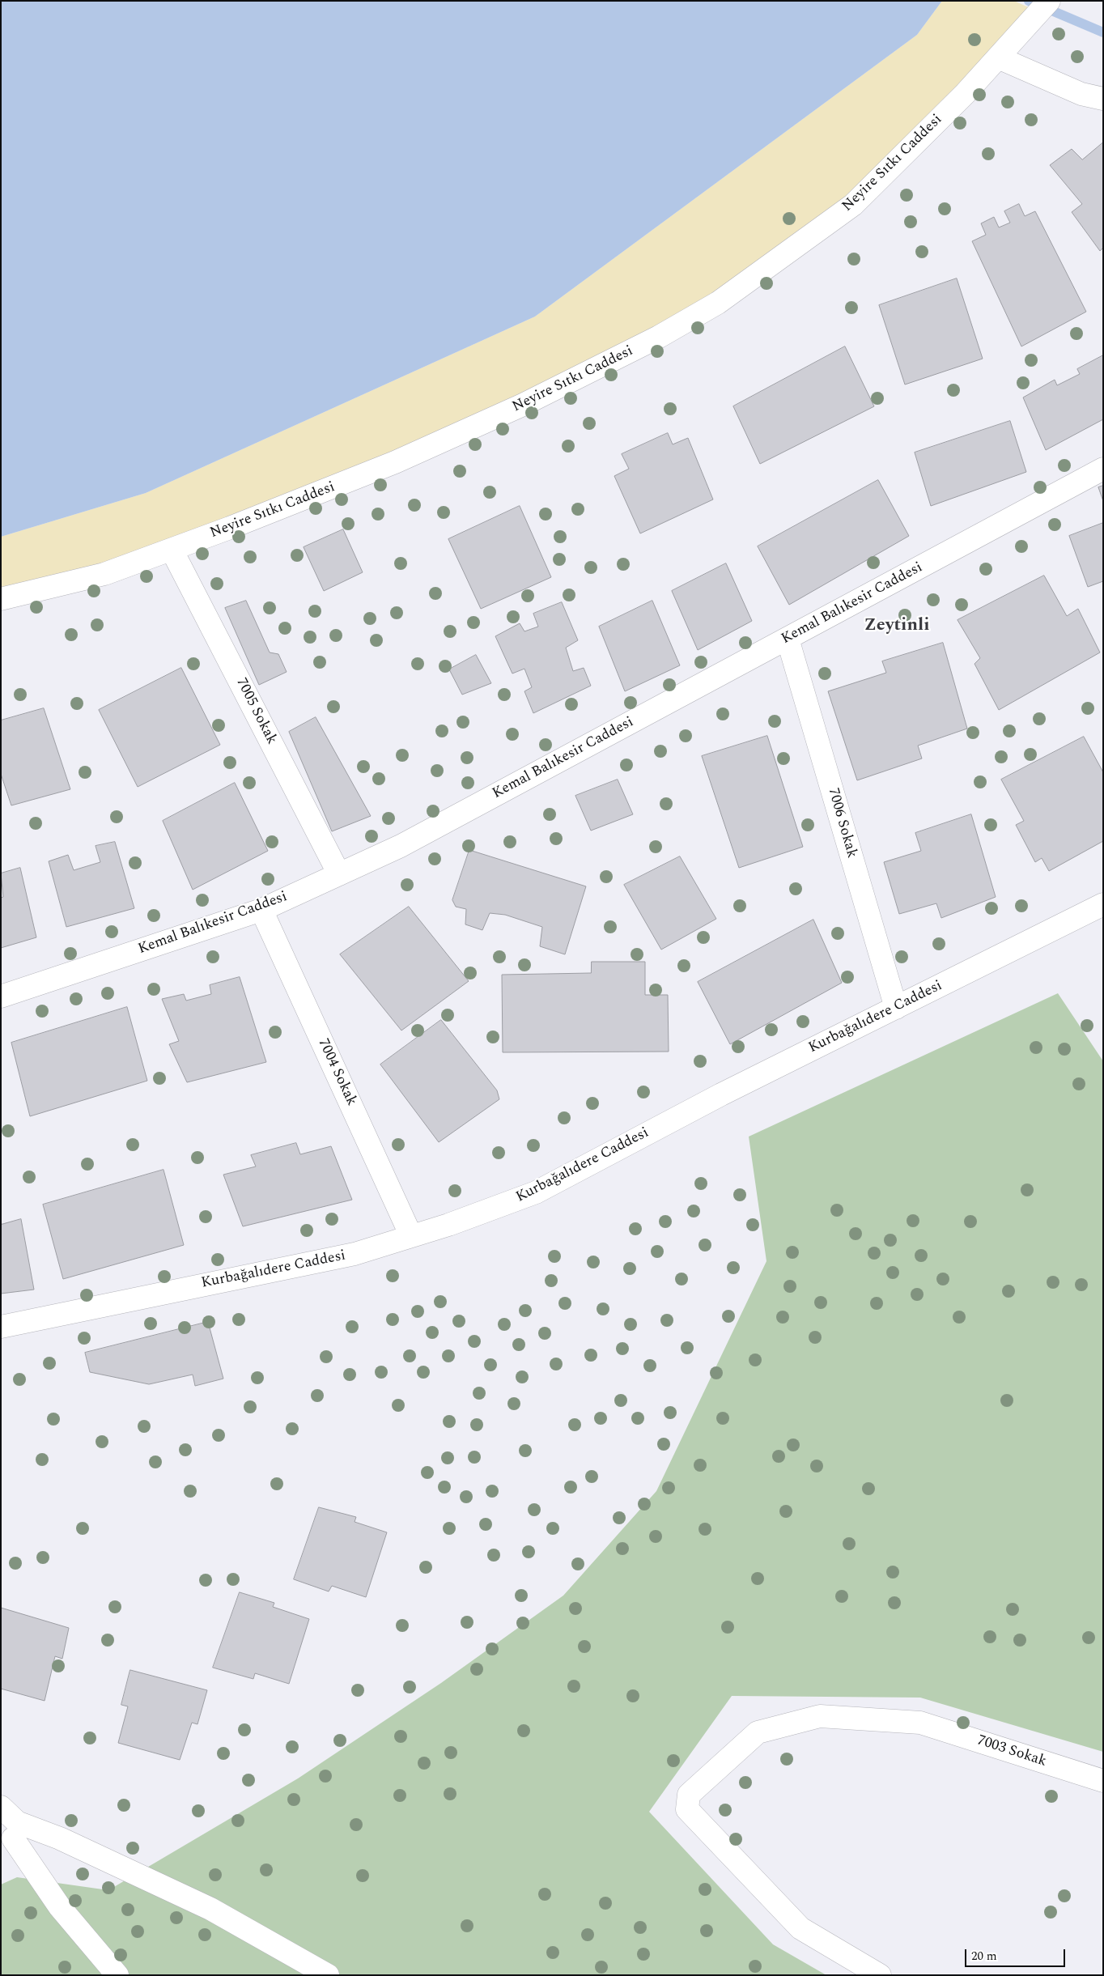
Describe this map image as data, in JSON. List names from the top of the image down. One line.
{"streets":{"street":["Neyire Sıtkı Caddesi","Kemal Balıkesir Caddesi","7005 Sokak","7006 Sokak","Kurbağalıdere Caddesi","7004 Sokak","7003 Sokak"]},"crossings":[["Neyire Sıtkı Caddesi","7005 Sokak"],["Kemal Balıkesir Caddesi","7005 Sokak"],["Kemal Balıkesir Caddesi","7006 Sokak"],["Kemal Balıkesir Caddesi","7004 Sokak"],["7006 Sokak","Kurbağalıdere Caddesi"],["Kurbağalıdere Caddesi","7004 Sokak"]],"districts":["Zeytinli"],"scale_bar":"20 m"}
